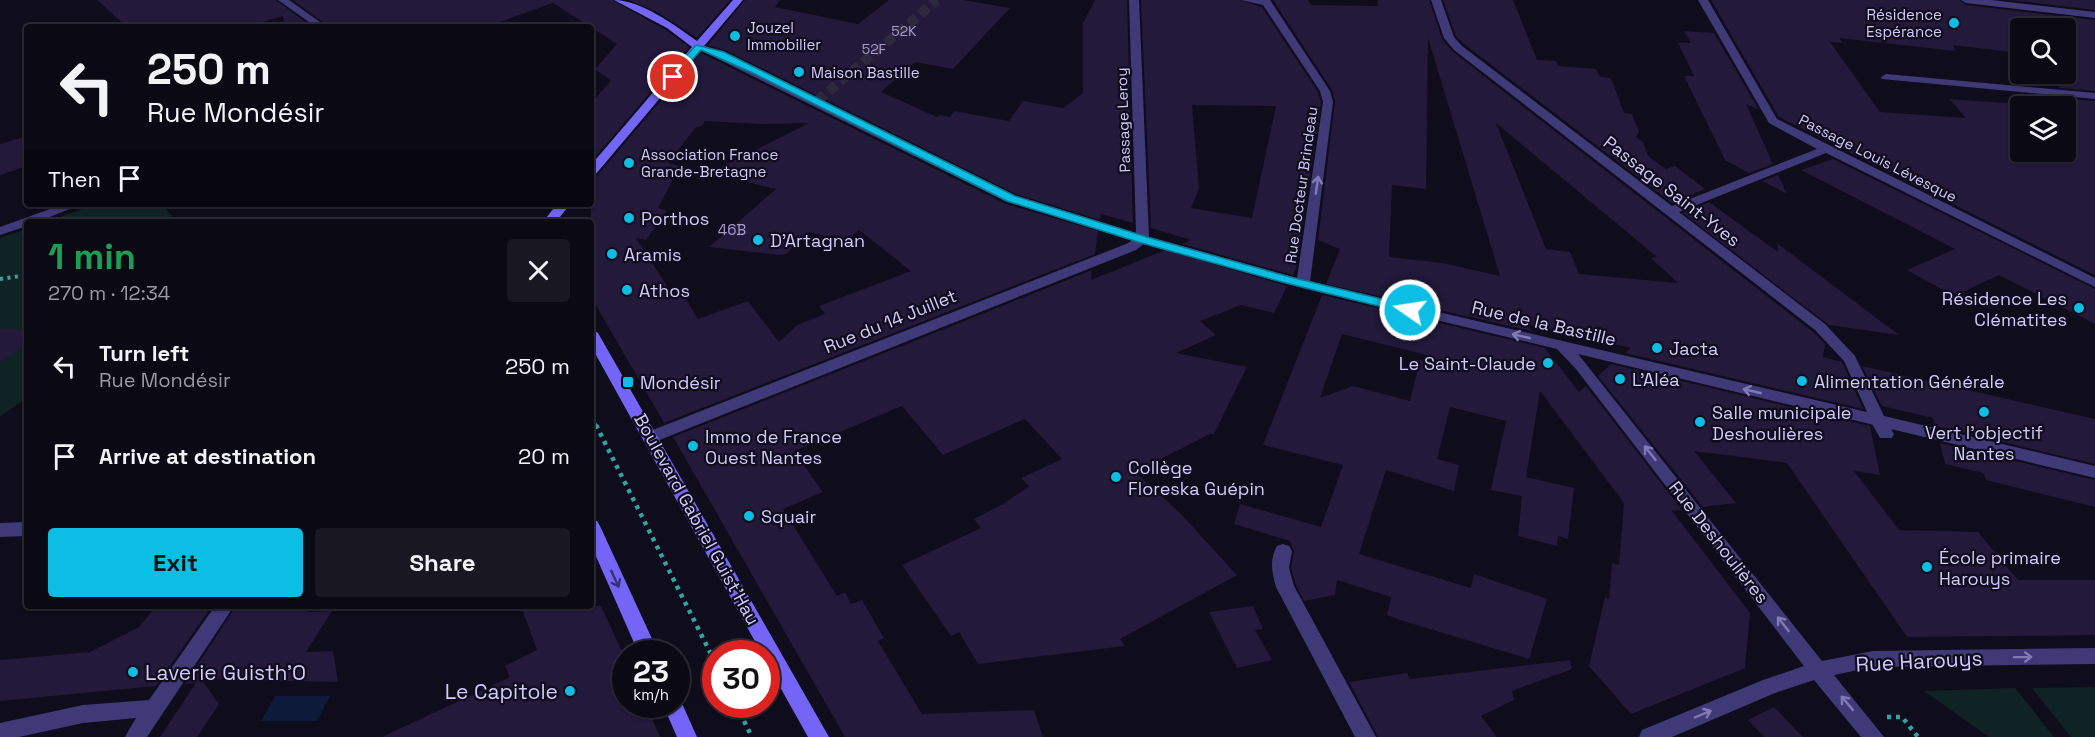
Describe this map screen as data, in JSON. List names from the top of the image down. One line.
{"streets":{"main road":["Rue de la Bastille","Boulevard Gabriel Guist'Hau"],"street":["Passage Leroy","Passage Louis Lévesque","Rue Docteur Brindeau","Passage Saint-Yves","Rue du 14 Juillet","Rue Deshoulières","Rue Harouys"]},"crossings":[["Passage Leroy","Rue du 14 Juillet"],["Passage Leroy","Rue de la Bastille"],["Rue Docteur Brindeau","Rue de la Bastille"],["Passage Saint-Yves","Rue de la Bastille"],["Rue du 14 Juillet","Rue de la Bastille"],["Rue du 14 Juillet","Boulevard Gabriel Guist'Hau"],["Rue de la Bastille","Rue Deshoulières"],["Rue Deshoulières","Rue Harouys"]],"one_way":["Rue Docteur Brindeau","Rue de la Bastille","Rue Deshoulières","Rue Harouys"],"places":{"other":["Résidence Espérance","Jouzel Immobilier","Maison Bastille","Association France Grande-Bretagne","Porthos","D'Artagnan","Aramis","Athos","Résidence Les Clématites","Jacta","Le Saint-Claude","L'Aléa","Alimentation Générale","Vert l'objectif Nantes","Salle municipale Deshoulières","Immo de France Ouest Nantes","Collège Floreska Guépin","Squair","École primaire Harouys","Laverie Guisth'O","Le Capitole"],"transit":["Mondésir"]},"house_numbers":["52K","52F","46B"],"page":{"turn":["250 m","Rue Mondésir"],"then":"Then","heading":["1 min","270 m · 12:34"],"list":[{"name":"Turn left","note":"Rue Mondésir","value":"250 m"},{"name":"Arrive at destination","value":"20 m"}],"buttons":["Exit","Share"],"speed":"23 km/h","limit":"30"}}
